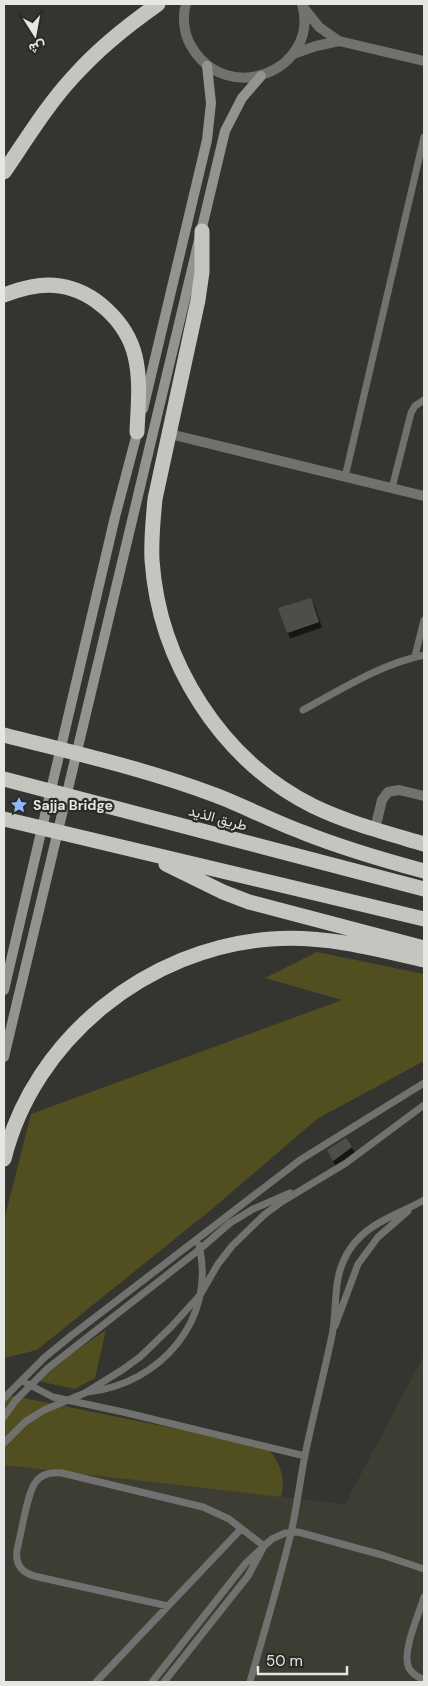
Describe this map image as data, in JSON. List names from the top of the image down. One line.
{"streets":{"highway":["طريق الذيد"]},"places":{"place":["Sajja Bridge"]},"scale_bar":"50 m","north":"bottom"}
